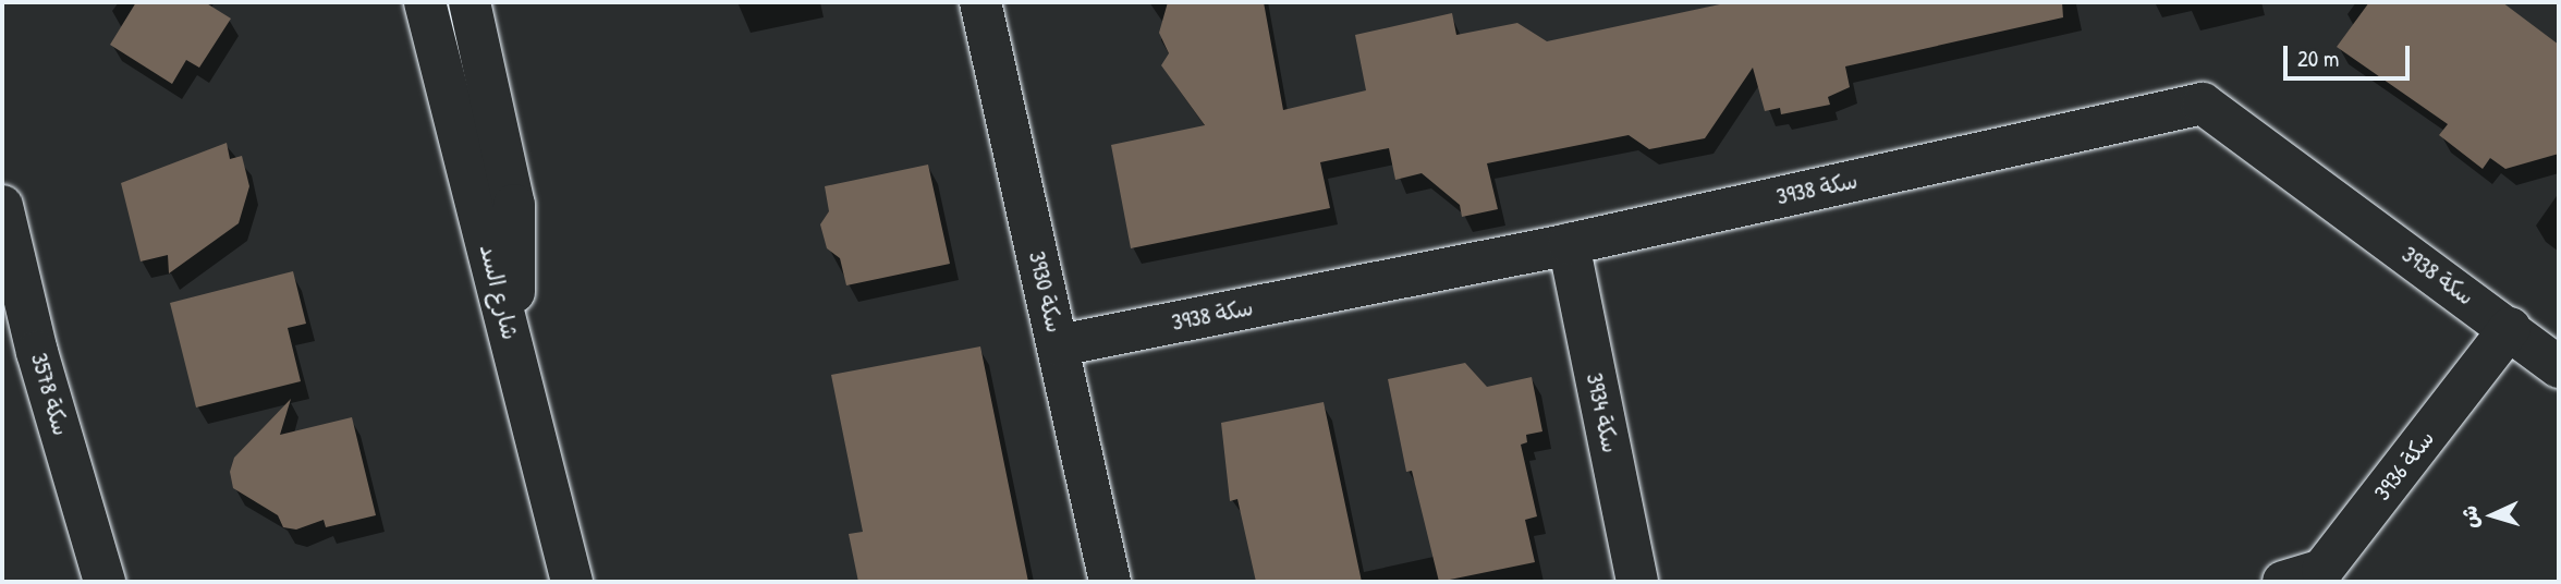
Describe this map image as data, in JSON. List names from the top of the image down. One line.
{"streets":{"street":["سكة 3938","شارع السد","سكة 3930","سكة 3578","سكة 3934","سكة 3936"]},"crossings":[["سكة 3938","سكة 3930"],["سكة 3938","سكة 3934"],["سكة 3938","سكة 3936"]],"scale_bar":"20 m","north":"left"}
